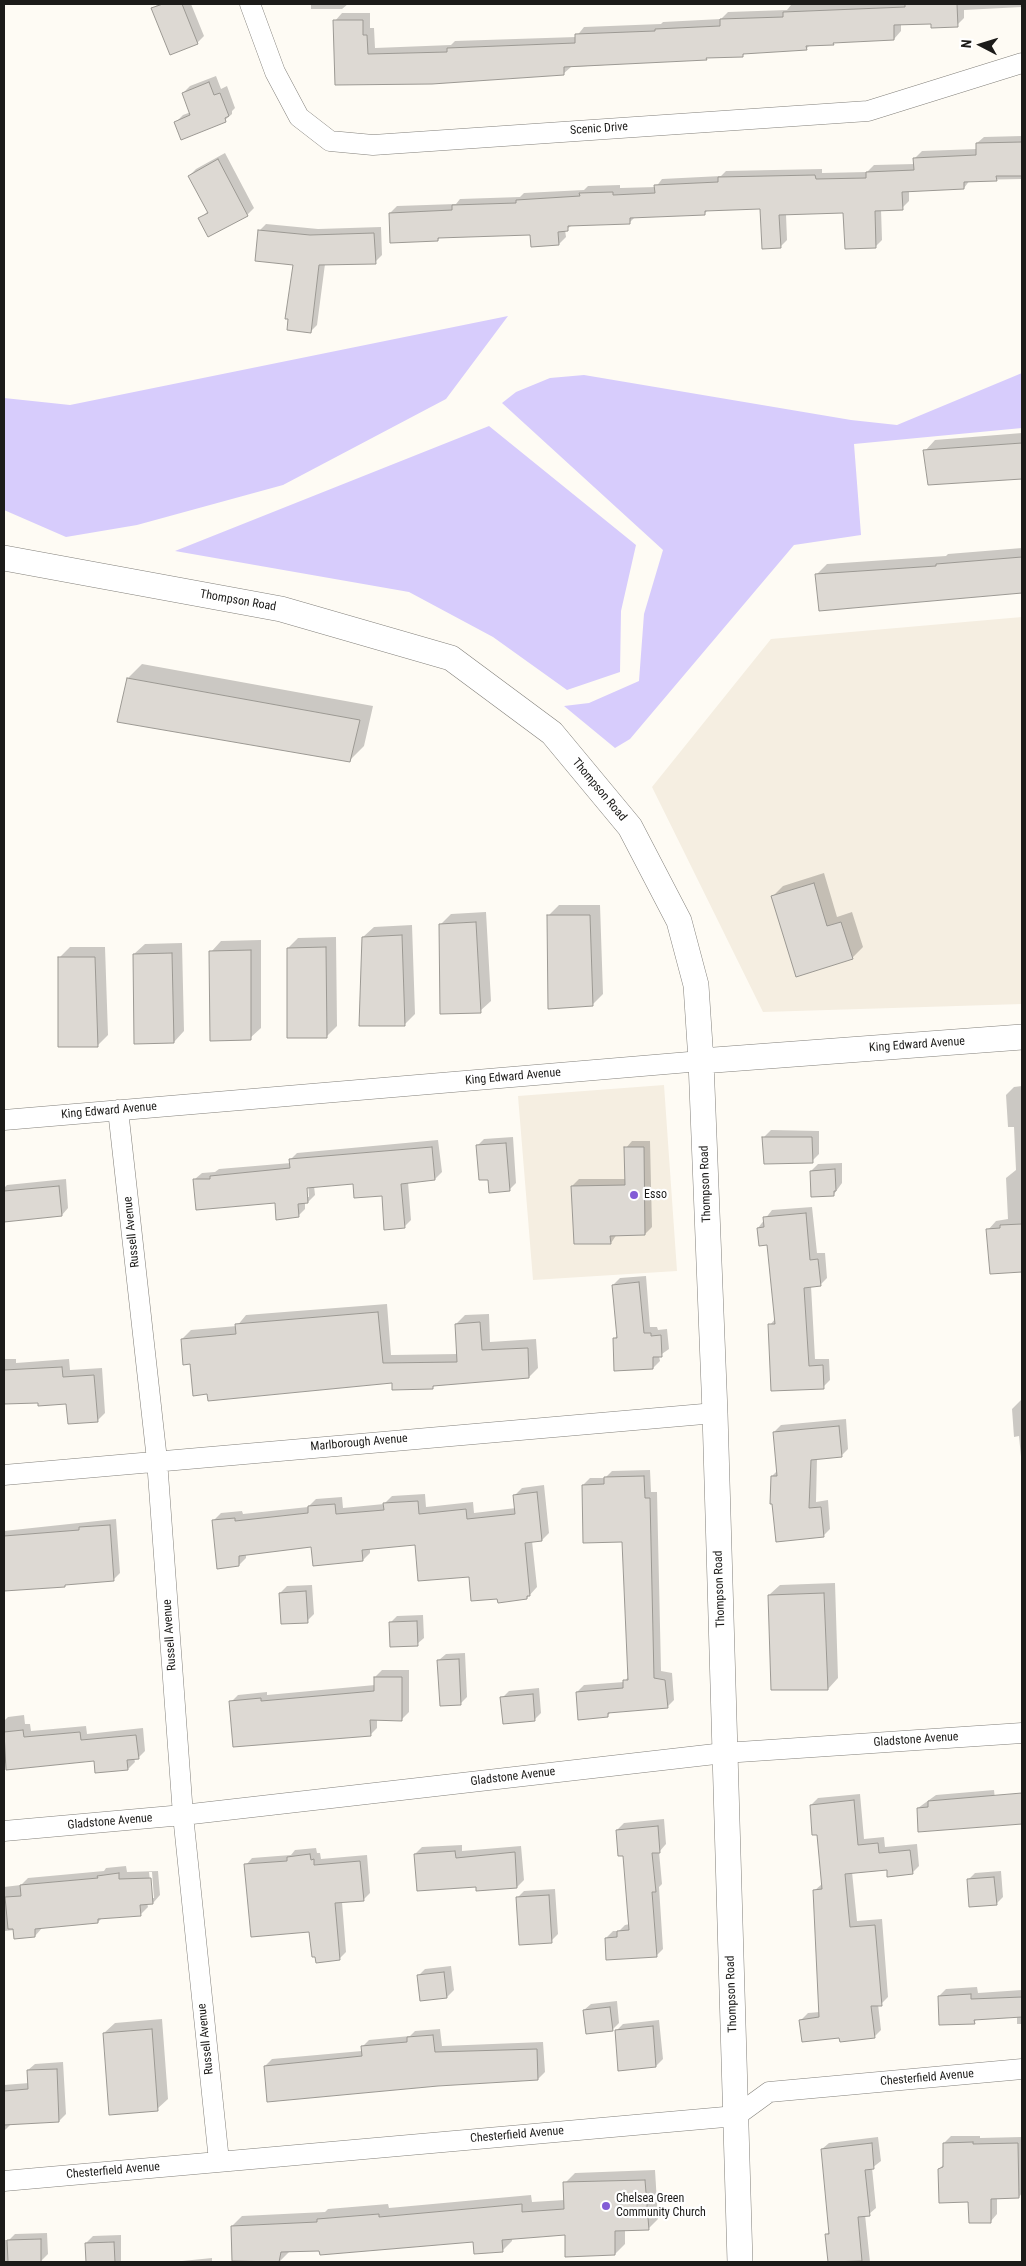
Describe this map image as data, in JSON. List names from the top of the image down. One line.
{"streets":{"street":["Scenic Drive","Thompson Road","King Edward Avenue","Russell Avenue","Marlborough Avenue","Gladstone Avenue","Chesterfield Avenue"]},"crossings":[["Thompson Road","King Edward Avenue"],["Thompson Road","Marlborough Avenue"],["Thompson Road","Gladstone Avenue"],["Thompson Road","Chesterfield Avenue"],["King Edward Avenue","Russell Avenue"],["Russell Avenue","Marlborough Avenue"],["Russell Avenue","Gladstone Avenue"],["Russell Avenue","Chesterfield Avenue"]],"places":["Esso","Chelsea Green Community Church"],"north":"left"}
